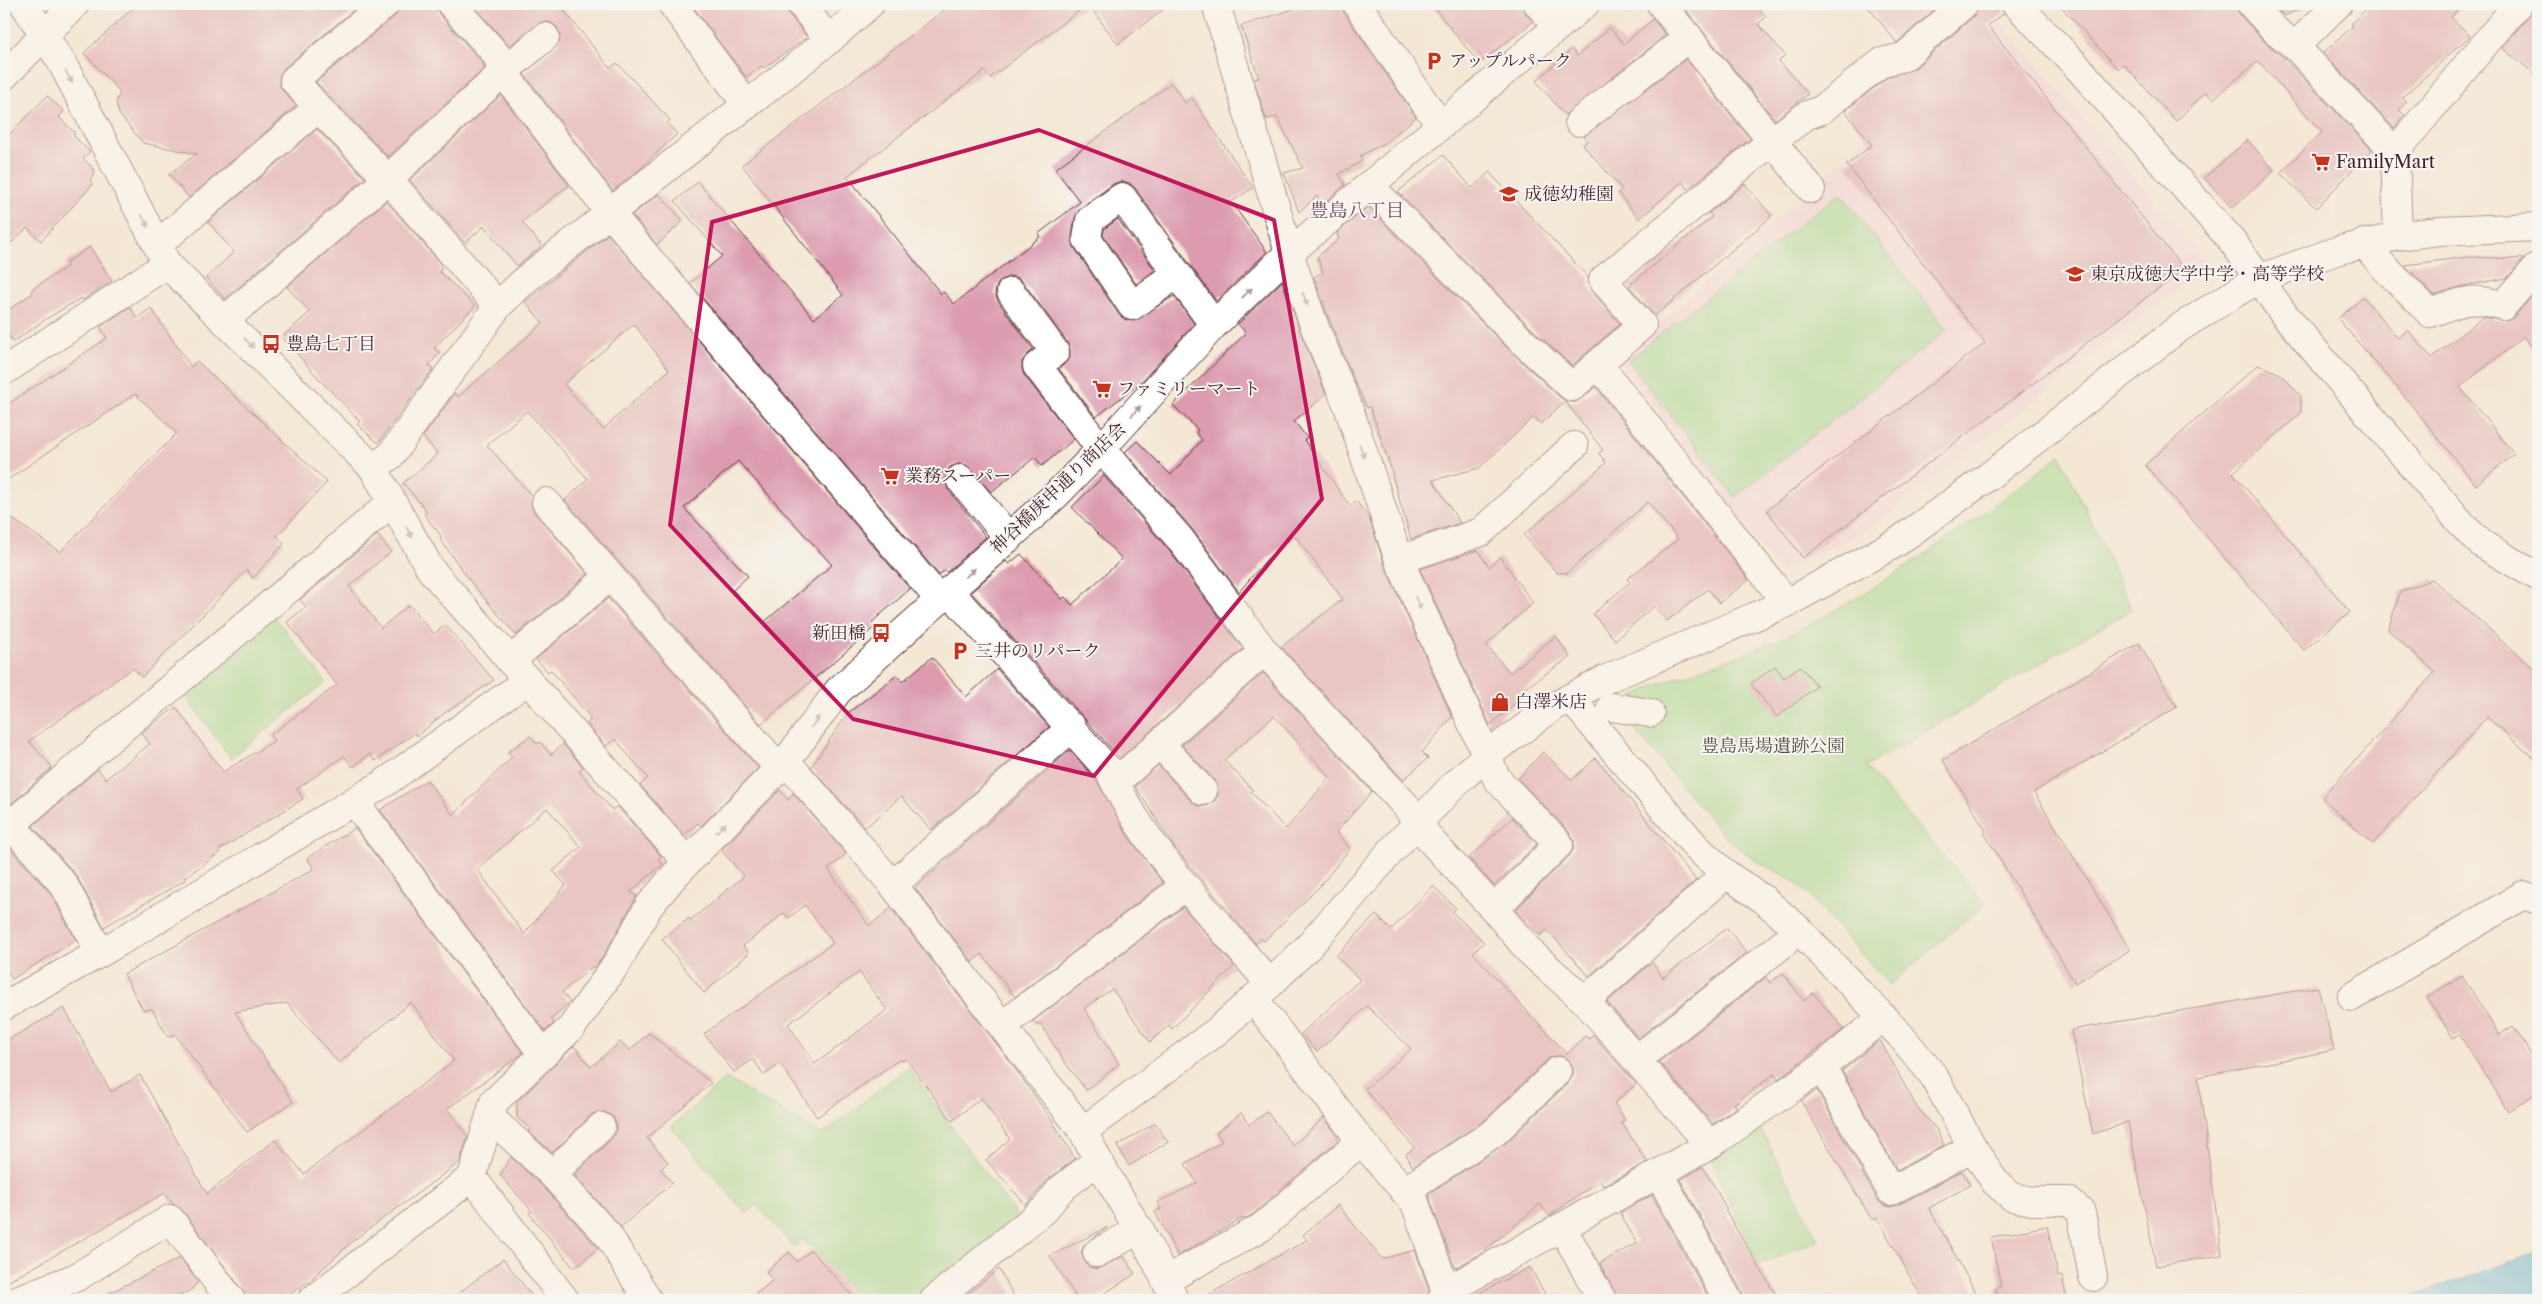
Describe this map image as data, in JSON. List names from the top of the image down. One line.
{"streets":{"street":["神谷橋庚申通り商店会"]},"districts":["豊島八丁目"],"parks":["豊島馬場遺跡公園"],"places":{"parking":["アップルパーク","三井のリパーク"],"supermarket":["FamilyMart","ファミリーマート","業務スーパー"],"school or university":["成徳幼稚園","東京成徳大学中学・高等学校"],"bus stop":["豊島七丁目","新田橋"],"shop":["白澤米店"]}}
